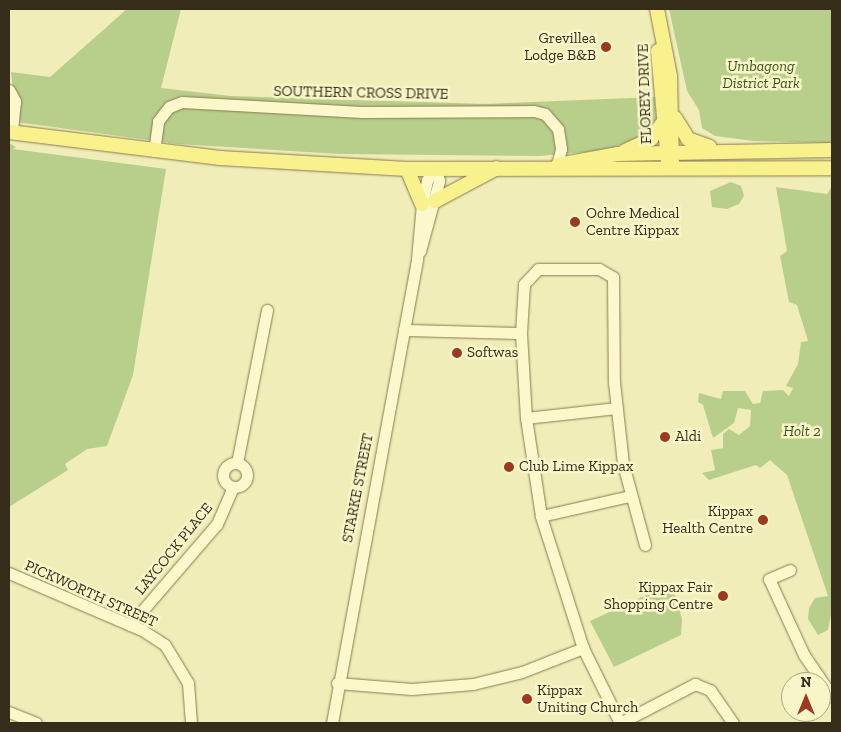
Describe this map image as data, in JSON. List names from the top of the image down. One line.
{"streets":{"main road":["FLOREY DRIVE"],"street":["SOUTHERN CROSS DRIVE","STARKE STREET","LAYCOCK PLACE","PICKWORTH STREET"]},"crossings":[["LAYCOCK PLACE","PICKWORTH STREET"]],"parks":["Umbagong District Park","Holt 2"],"places":["Grevillea Lodge B&B","Ochre Medical Centre Kippax","Softwas","Aldi","Club Lime Kippax","Kippax Health Centre","Kippax Fair Shopping Centre","Kippax Uniting Church"],"north":"top"}
